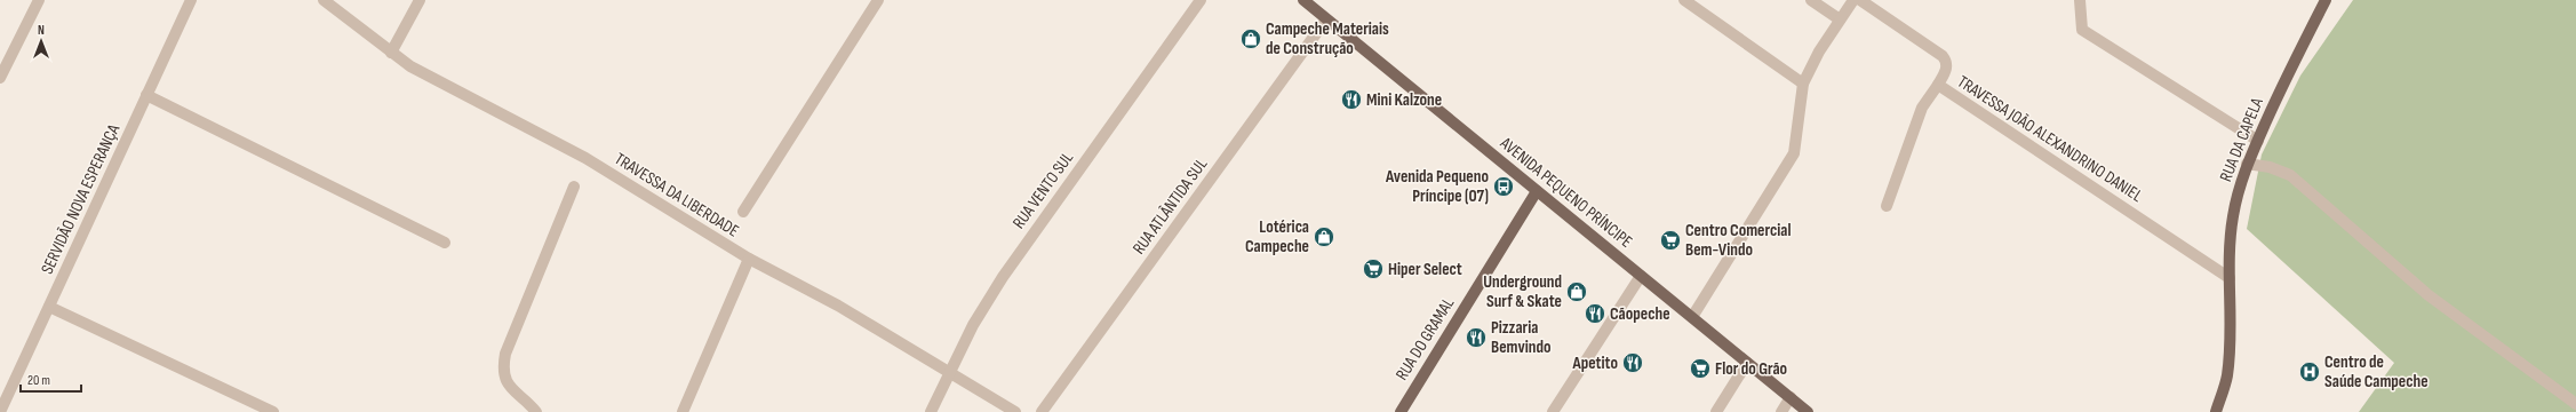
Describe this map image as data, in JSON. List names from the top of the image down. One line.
{"streets":{"main road":["RUA DA CAPELA","AVENIDA PEQUENO PRÍNCIPE","RUA DO GRAMAL"],"street":["TRAVESSA JOÃO ALEXANDRINO DANIEL","RUA VENTO SUL","TRAVESSA DA LIBERDADE","SERVIDÃO NOVA ESPERANÇA","RUA ATLÂNTIDA SUL"]},"crossings":[["TRAVESSA JOÃO ALEXANDRINO DANIEL","RUA DA CAPELA"],["RUA VENTO SUL","TRAVESSA DA LIBERDADE"],["AVENIDA PEQUENO PRÍNCIPE","RUA ATLÂNTIDA SUL"],["AVENIDA PEQUENO PRÍNCIPE","RUA DO GRAMAL"]],"places":{"shop":["Campeche Materiais de Construção","Lotérica Campeche","Underground Surf & Skate"],"restaurant":["Mini Kalzone","Cãopeche","Pizzaria Bemvindo","Apetito"],"bus stop":["Avenida Pequeno Príncipe (07)"],"supermarket":["Centro Comercial Bem-Vindo","Hiper Select","Flor do Grão"],"hospital":["Centro de Saúde Campeche"]},"scale_bar":"20 m","north":"top"}
